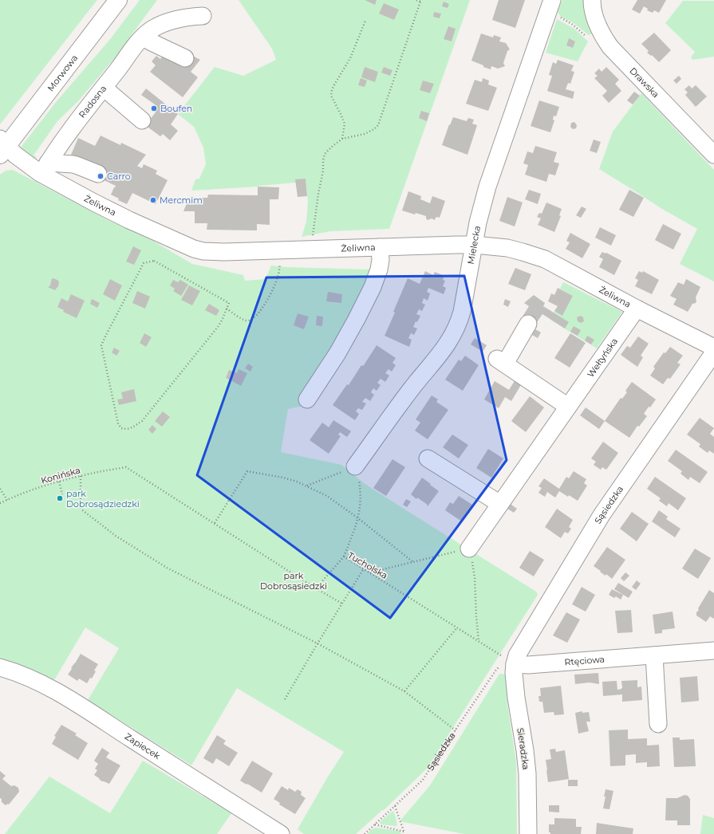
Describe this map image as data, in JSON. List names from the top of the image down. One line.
{"streets":{"main road":["Morwowa"],"street":["Drawska","Radosna","Żeliwna","Mielecka","Wełtyńska","Sąsiedzka","Rtęciowa","Zapiecek","Sieradzka"],"path":["Konińska","Tucholska"]},"crossings":[["Morwowa","Żeliwna"],["Radosna","Żeliwna"],["Żeliwna","Mielecka"],["Żeliwna","Wełtyńska"],["Sąsiedzka","Tucholska"],["Sąsiedzka","Rtęciowa"],["Sąsiedzka","Sieradzka"],["Tucholska","Rtęciowa"],["Tucholska","Sieradzka"],["Rtęciowa","Sieradzka"]],"parks":["park Dobrosąsiedzki"],"places":["Boufen","Carro","Mercmim","park Dobrosądziedzki"]}
